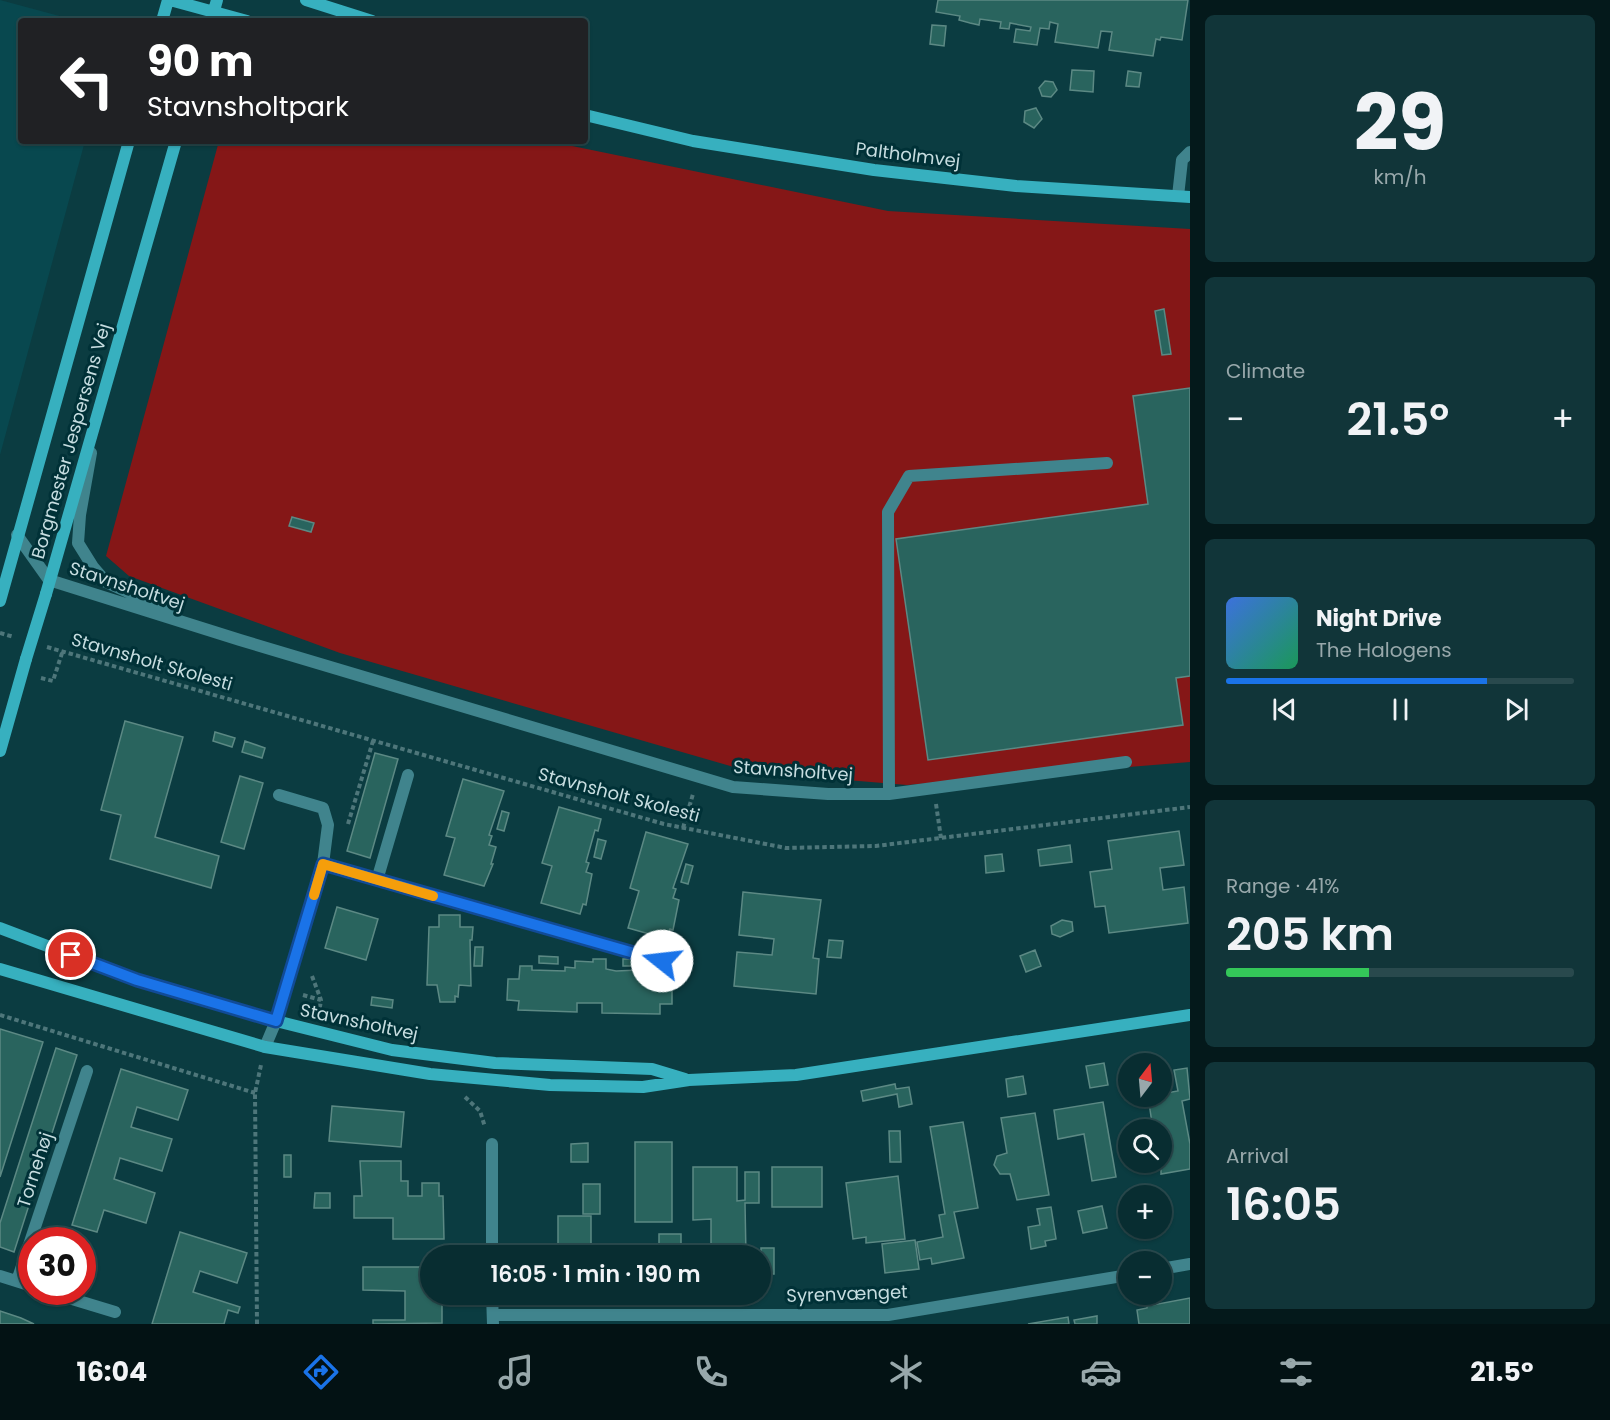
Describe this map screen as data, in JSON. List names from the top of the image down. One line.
{"streets":{"street":["Paltholmvej","Borgmester Jespersens Vej","Stavnsholtvej","Tornehøj","Syrenvænget"],"path":["Stavnsholt Skolesti"]},"crossings":[["Borgmester Jespersens Vej","Stavnsholtvej"]],"north":"top","page":{"tile":[["29","km/h"],"Climate",["Range · 41%","205 km"],["Arrival","16:05"]],"turn":["90 m","Stavnsholtpark"],"heat":["−","21.5°","+"],"song":["Night Drive","The Halogens"],"map_buttons":["+","−"],"limit":"30","trip":"16:05 · 1 min · 190 m","tabs":["16:04","21.5°"]}}
